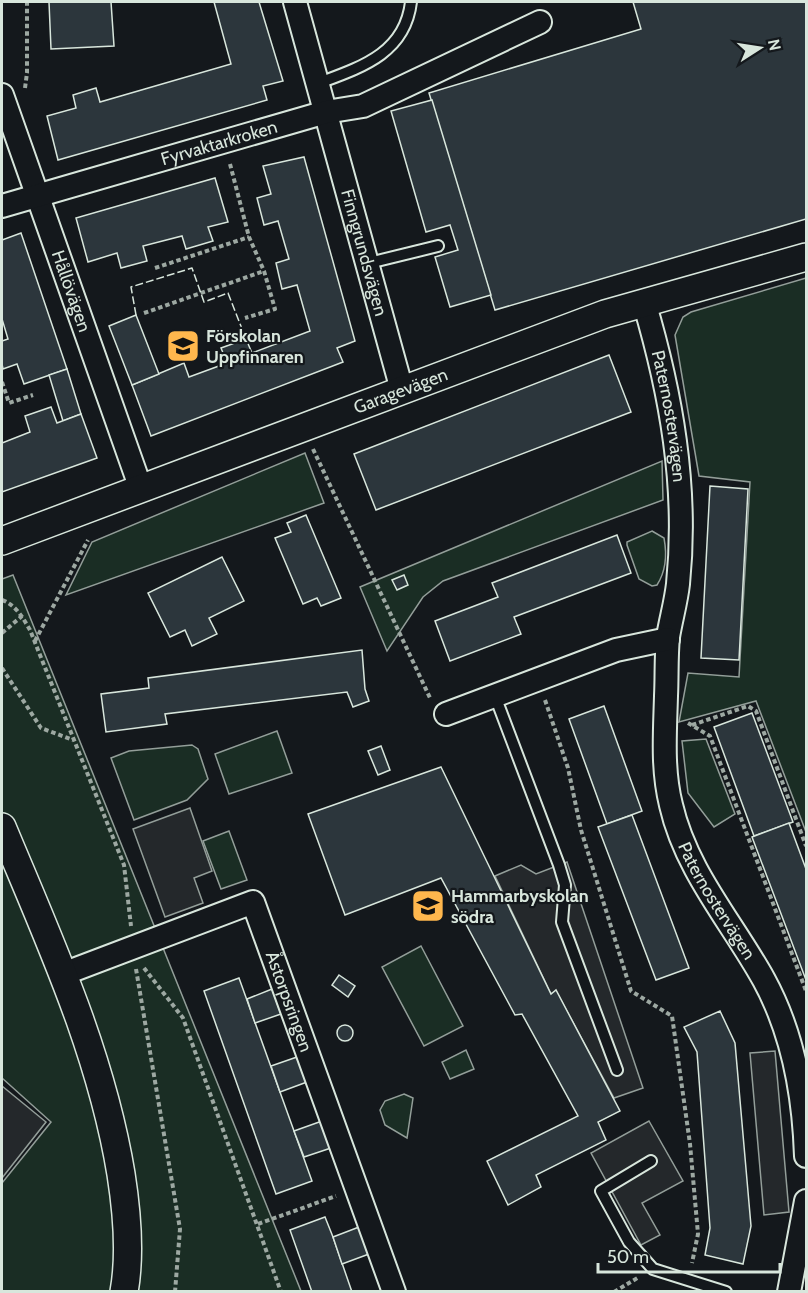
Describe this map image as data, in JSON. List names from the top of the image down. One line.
{"streets":{"street":["Fyrvaktarkroken","Finngrundsvägen","Hållövägen","Garagevägen","Paternostervägen","Åstorpsringen"]},"crossings":[["Fyrvaktarkroken","Finngrundsvägen"],["Fyrvaktarkroken","Hållövägen"],["Finngrundsvägen","Garagevägen"],["Hållövägen","Garagevägen"],["Garagevägen","Paternostervägen"]],"places":{"school or university":["Förskolan Uppfinnaren","Hammarbyskolan södra"]},"scale_bar":"50 m","north":"right"}
